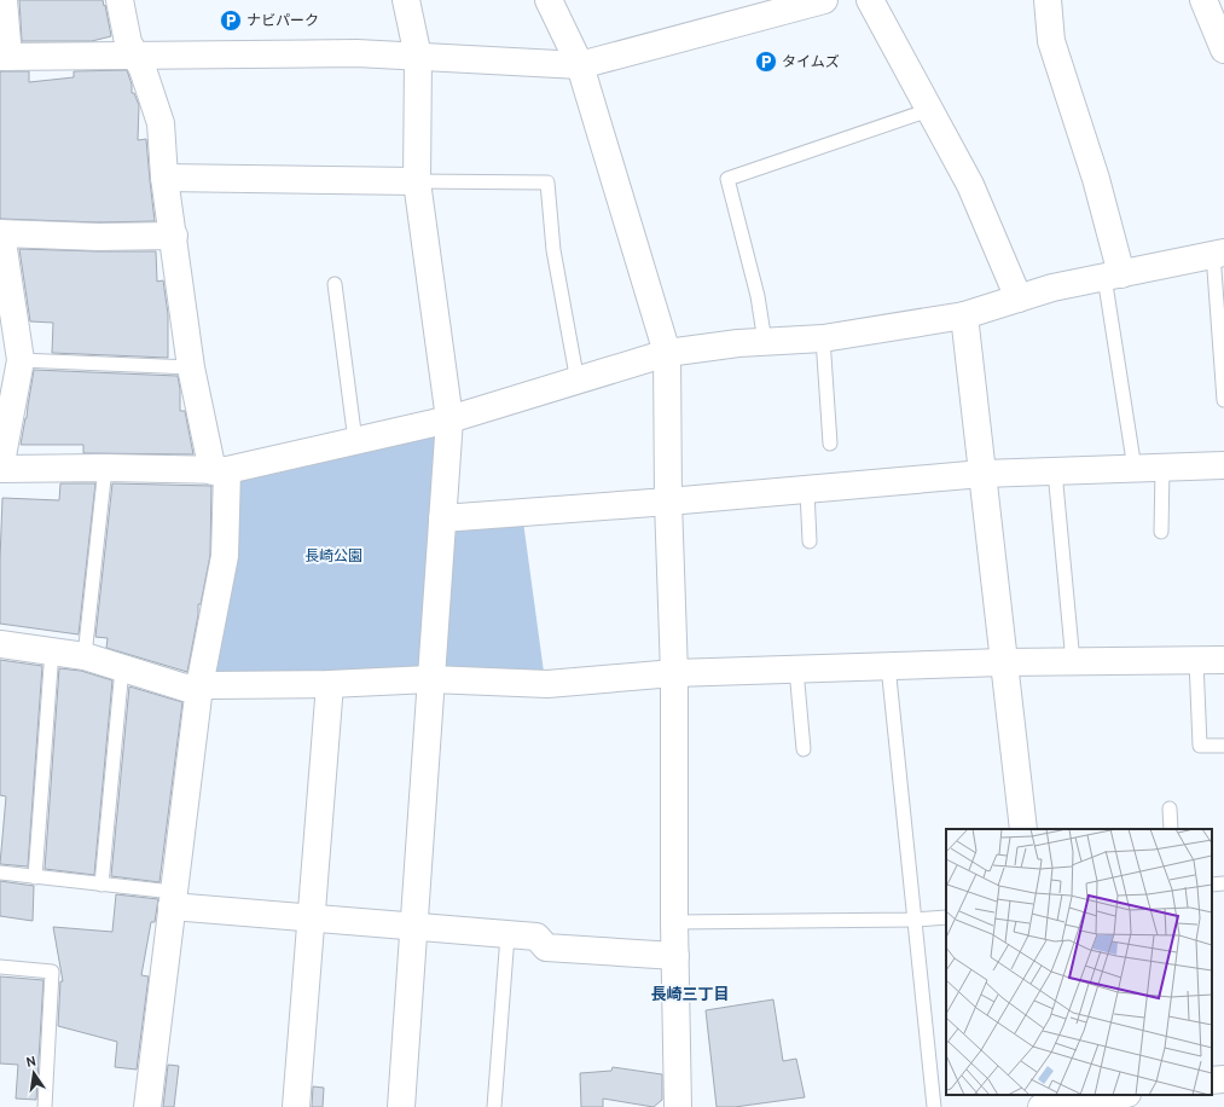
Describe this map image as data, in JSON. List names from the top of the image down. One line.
{"districts":["長崎三丁目"],"parks":["長崎公園"],"places":{"parking":["ナビパーク","タイムズ"]},"north":"top"}
